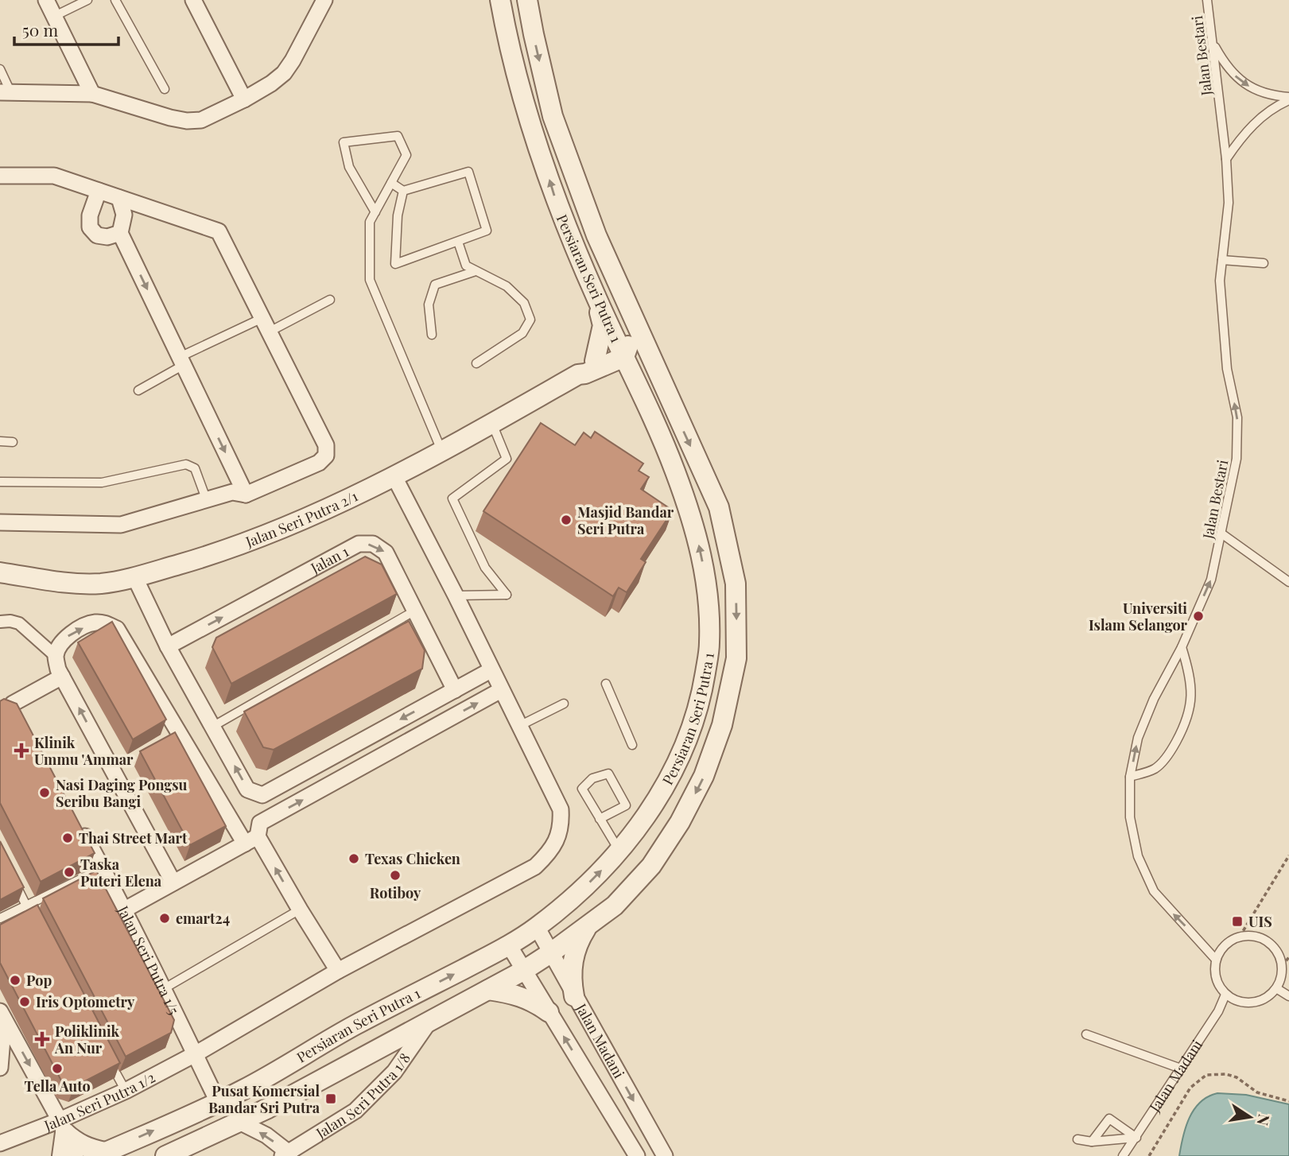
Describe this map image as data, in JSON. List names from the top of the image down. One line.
{"streets":{"street":["Persiaran Seri Putra 1","Jalan Seri Putra 2/1","Jalan 1","Jalan Seri Putra 1/5","Jalan Madani","Jalan Seri Putra 1/8","Jalan Seri Putra 1/2"],"lane":["Jalan Bestari"]},"crossings":[["Jalan Bestari","Jalan Madani"],["Persiaran Seri Putra 1","Jalan Seri Putra 2/1"],["Persiaran Seri Putra 1","Jalan Seri Putra 1/5"],["Persiaran Seri Putra 1","Jalan Madani"],["Persiaran Seri Putra 1","Jalan Seri Putra 1/8"],["Jalan Seri Putra 2/1","Jalan Seri Putra 1/2"],["Jalan Seri Putra 1/5","Jalan Seri Putra 1/2"]],"one_way":["Jalan Bestari"],"places":{"other":["Masjid Bandar Seri Putra","Universiti Islam Selangor","Nasi Daging Pongsu Seribu Bangi","Thai Street Mart","Texas Chicken","Taska Puteri Elena","Rotiboy","emart24","Pop","Iris Optometry","Tella Auto"],"health":["Klinik Ummu 'Ammar","Poliklinik An Nur"],"transit":["UIS","Pusat Komersial Bandar Sri Putra"]},"scale_bar":"50 m","north":"right"}
